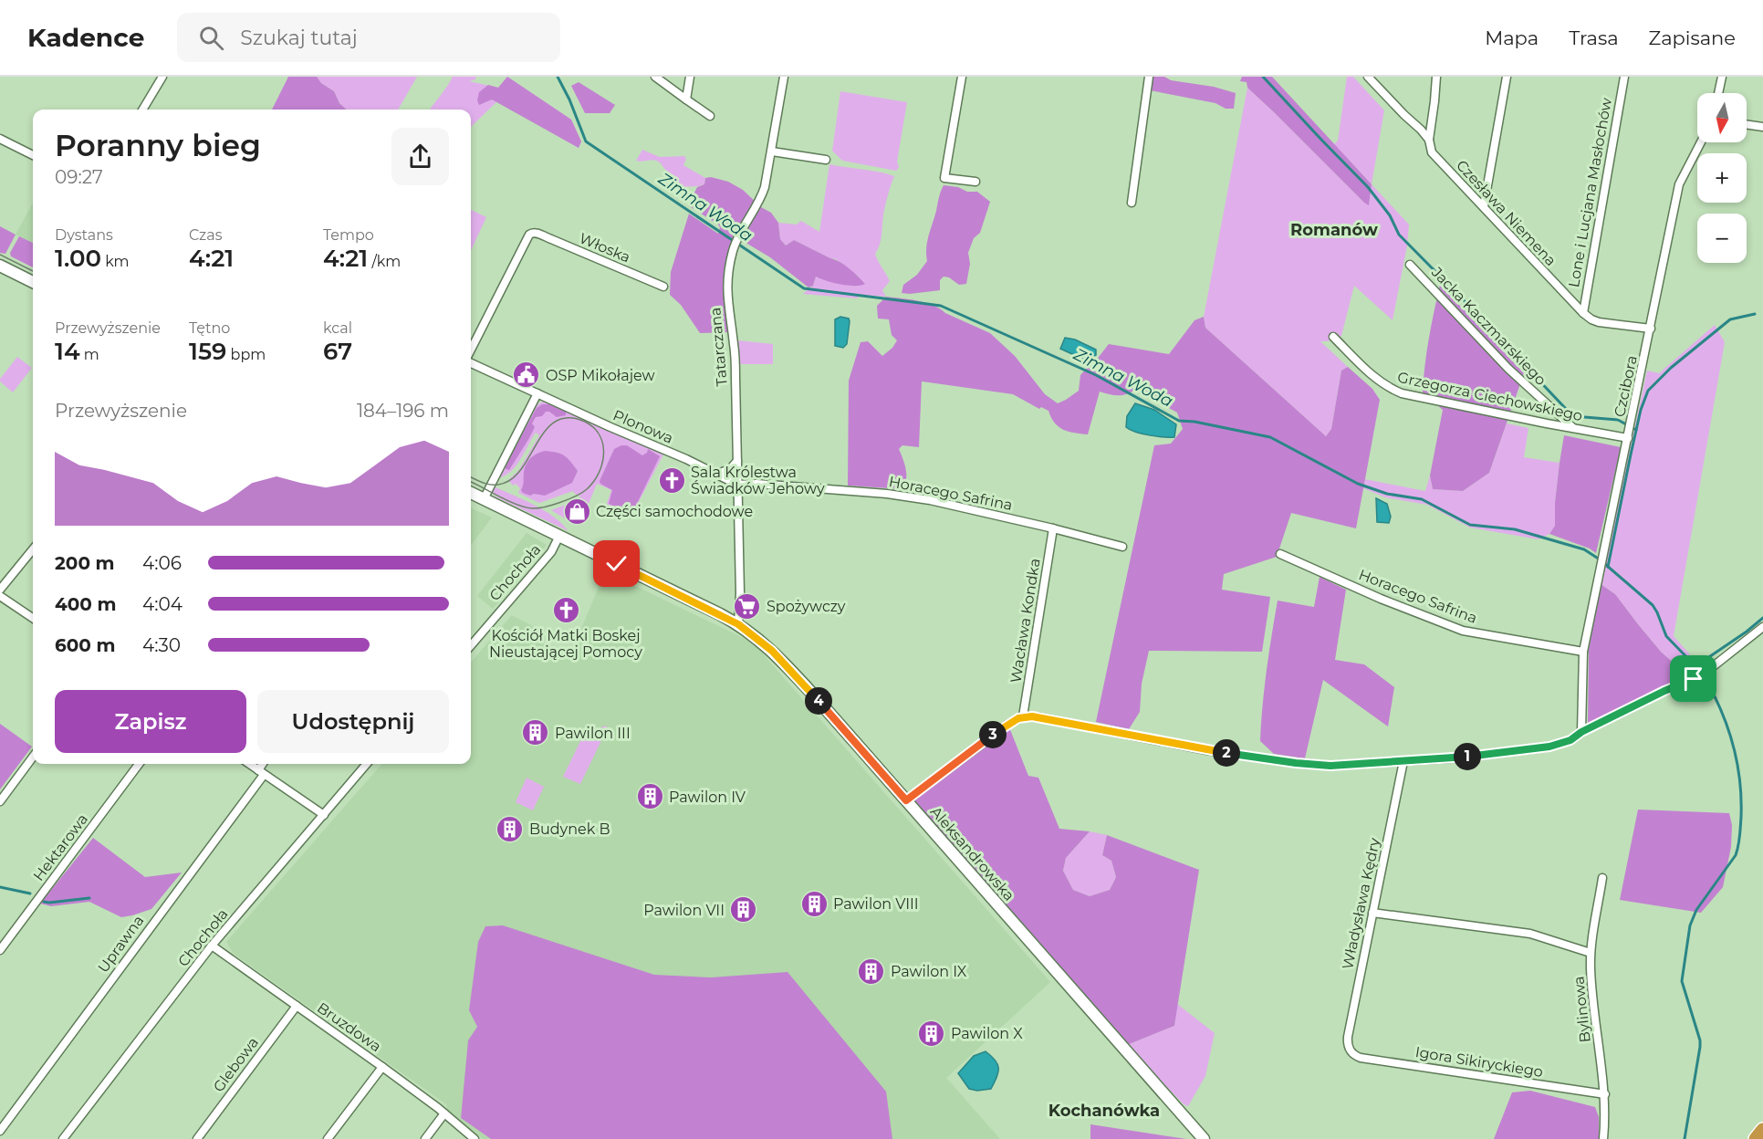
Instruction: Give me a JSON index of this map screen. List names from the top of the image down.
{
  "streets": {
    "main road": ["Aleksandrowska"],
    "street": [
      "Lone i Lucjana Masłochów",
      "Czesława Niemena",
      "Włoska",
      "Jacka Kaczmarskiego",
      "Tatarczana",
      "Czcibora",
      "Grzegorza Ciechowskiego",
      "Plonowa",
      "Horacego Safrina",
      "Chochoła",
      "Wacława Kondka",
      "Hektarowa",
      "Władysława Kędry",
      "Uprawna",
      "Bylinowa",
      "Bruzdowa",
      "Igora Sikiryckiego",
      "Glebowa"
    ]
  },
  "crossings": [
    ["Lone i Lucjana Masłochów", "Czesława Niemena"],
    ["Czesława Niemena", "Czcibora"],
    ["Jacka Kaczmarskiego", "Grzegorza Ciechowskiego"],
    ["Tatarczana", "Plonowa"],
    ["Tatarczana", "Horacego Safrina"],
    ["Tatarczana", "Aleksandrowska"],
    ["Czcibora", "Grzegorza Ciechowskiego"],
    ["Czcibora", "Horacego Safrina"],
    ["Plonowa", "Horacego Safrina"],
    ["Horacego Safrina", "Wacława Kondka"],
    ["Chochoła", "Aleksandrowska"],
    ["Chochoła", "Bruzdowa"],
    ["Władysława Kędry", "Igora Sikiryckiego"],
    ["Bylinowa", "Igora Sikiryckiego"],
    ["Bruzdowa", "Glebowa"]
  ],
  "districts": ["Romanów", "Kochanówka"],
  "water": ["Zimna Woda"],
  "places": {
    "public building": ["OSP Mikołajew"],
    "church": ["Sala Królestwa Świadków Jehowy", "Kościół Matki Boskej Nieustającej Pomocy"],
    "shop": ["Części samochodowe"],
    "supermarket": ["Spożywczy"],
    "building": [
      "Pawilon III",
      "Pawilon IV",
      "Budynek B",
      "Pawilon VIII",
      "Pawilon VII",
      "Pawilon IX",
      "Pawilon X"
    ]
  },
  "north": "bottom",
  "page": {
    "header": "Kadence",
    "search": "Szukaj tutaj",
    "nav": ["Mapa", "Trasa", "Zapisane"],
    "map_buttons": ["+", "−"],
    "heading": ["Poranny bieg", "09:27"],
    "stats": [
      ["Dystans", "1.00 km"],
      ["Czas", "4:21"],
      ["Tempo", "4:21 /km"],
      ["Przewyższenie", "14 m"],
      ["Tętno", "159 bpm"],
      ["kcal", "67"]
    ],
    "chart": ["Przewyższenie", "184–196 m"],
    "list": [
      {
        "name": "200 m",
        "note": "4:06"
      },
      {
        "name": "400 m",
        "note": "4:04"
      },
      {
        "name": "600 m",
        "note": "4:30"
      }
    ],
    "buttons": ["Zapisz", "Udostępnij"],
    "pins": [
      "4",
      "3",
      "2",
      "1"
    ]
  }
}
